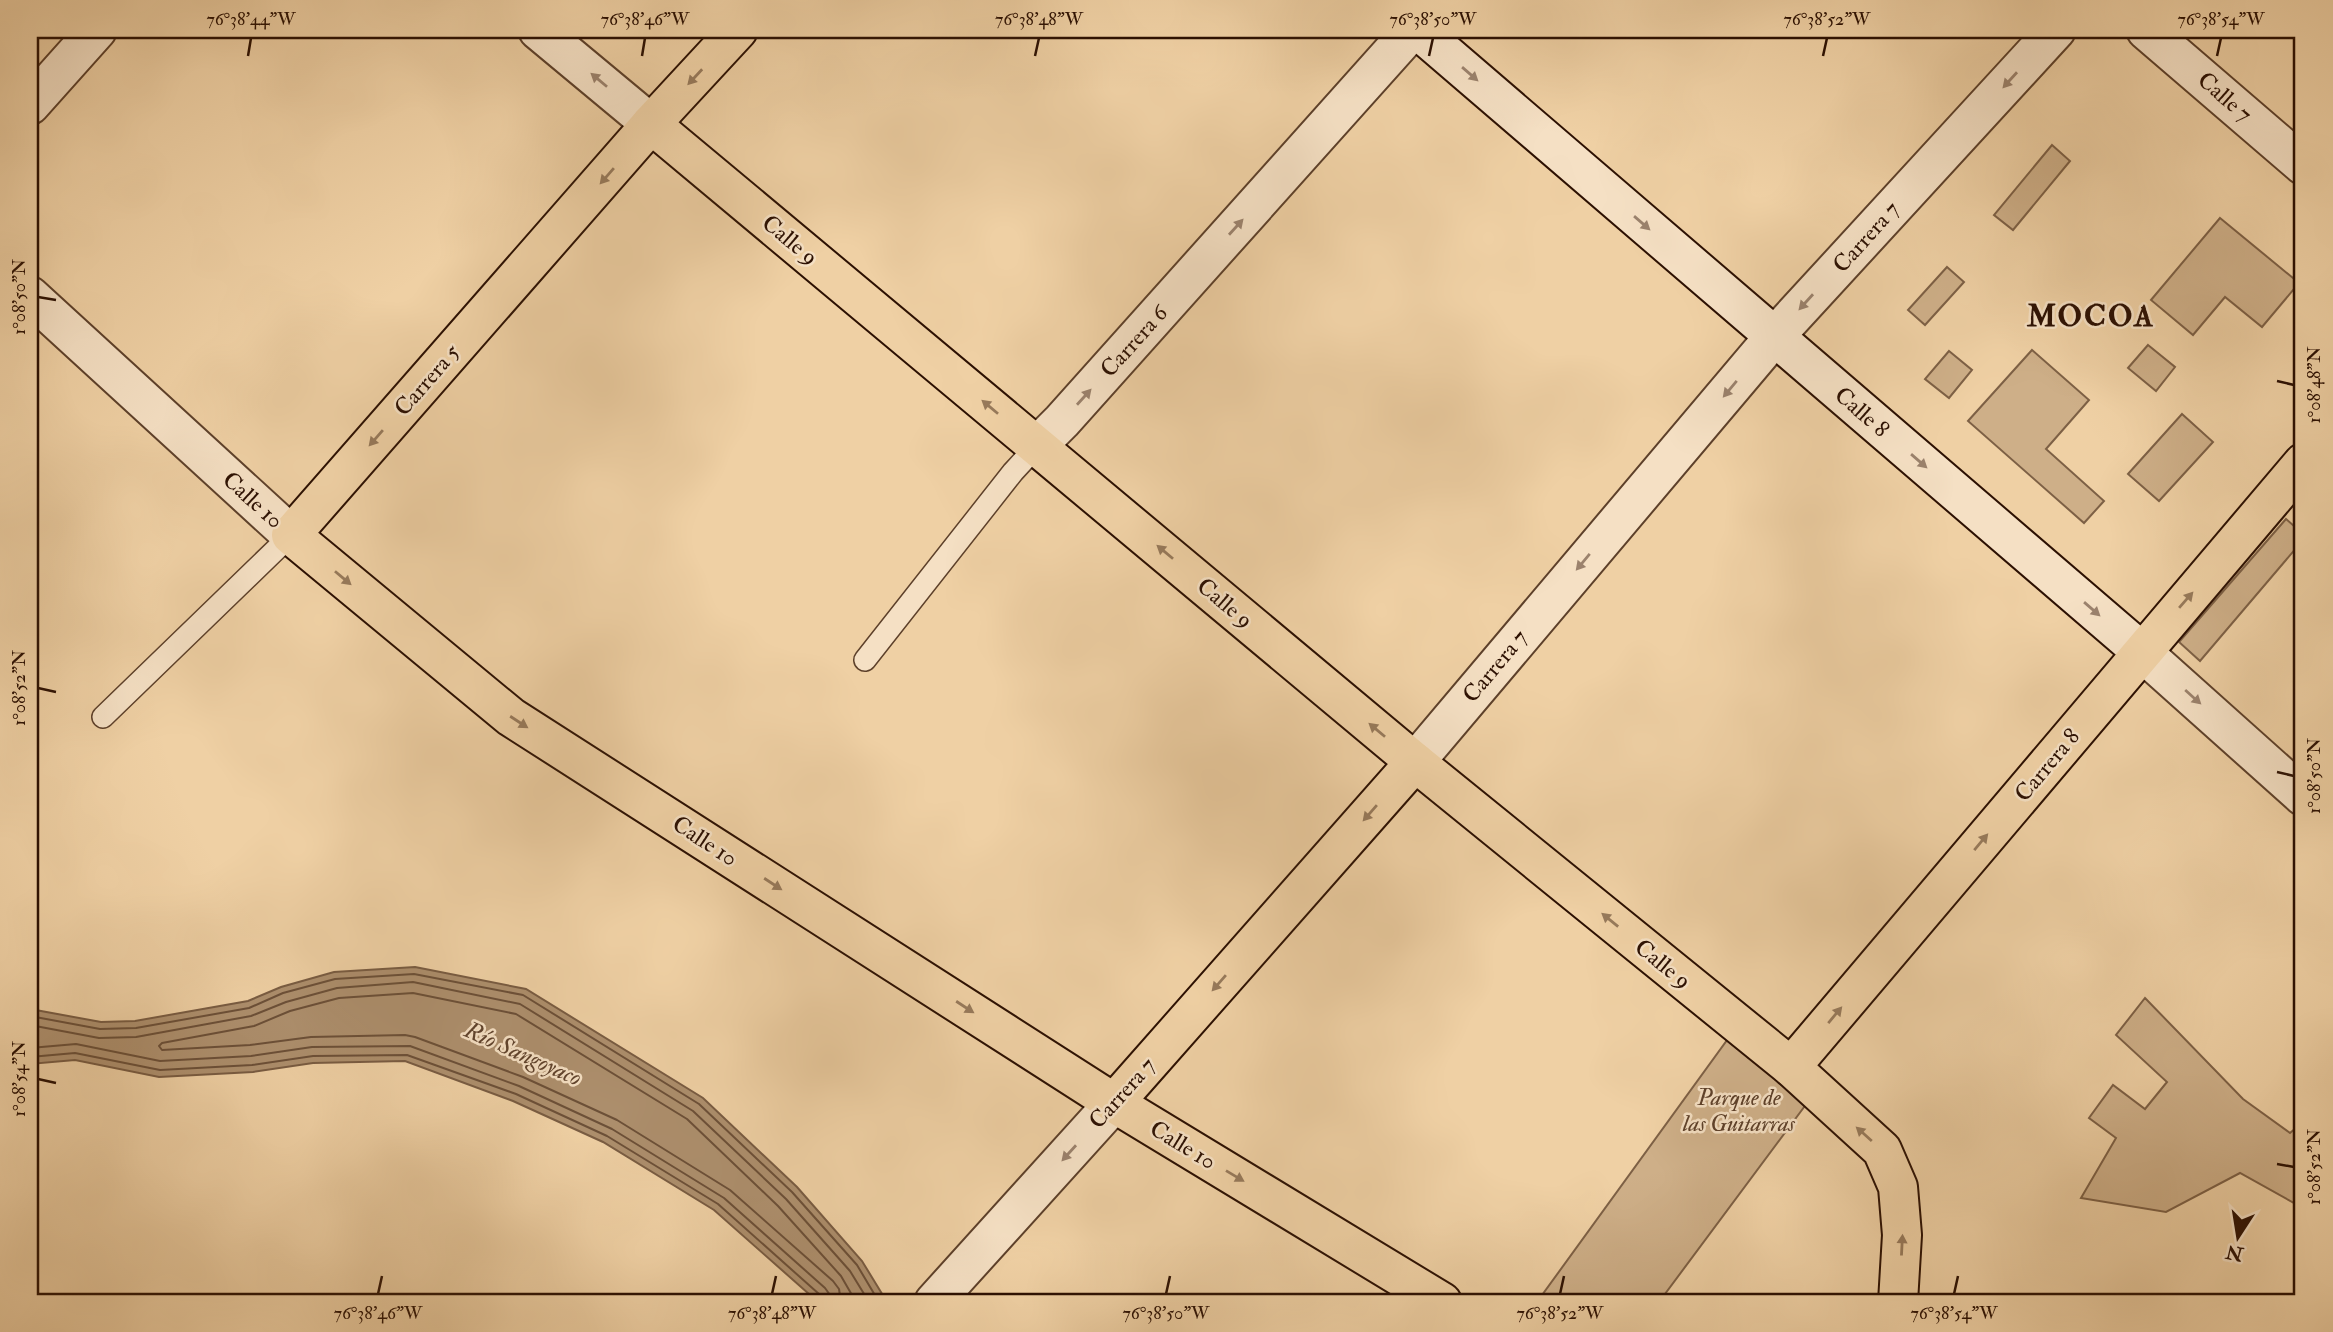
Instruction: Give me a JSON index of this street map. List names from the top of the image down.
{
  "streets": {
    "main road": [
      "Carrera 7",
      "Calle 9",
      "Carrera 5",
      "Calle 10",
      "Carrera 8"
    ],
    "street": ["Calle 7", "Carrera 6", "Calle 8"]
  },
  "crossings": [
    ["Carrera 7", "Calle 9"],
    ["Carrera 7", "Calle 8"],
    ["Carrera 7", "Calle 10"],
    ["Calle 9", "Carrera 6"],
    ["Calle 9", "Carrera 5"],
    ["Calle 9", "Carrera 8"],
    ["Carrera 5", "Calle 10"],
    ["Calle 8", "Carrera 8"]
  ],
  "one_way": [
    "Carrera 7",
    "Calle 9",
    "Carrera 6",
    "Carrera 5",
    "Calle 8",
    "Calle 10",
    "Carrera 8"
  ],
  "districts": ["MOCOA"],
  "water": ["Río Sangoyaco"],
  "parks": ["Parque de las Guitarras"],
  "north": "bottom",
  "coordinates": [
    "76°38'44\"W",
    "76°38'46\"W",
    "76°38'48\"W",
    "76°38'50\"W",
    "76°38'52\"W",
    "76°38'54\"W",
    "1°08'50\"N",
    "1°08'48\"N",
    "1°08'52\"N",
    "1°08'54\"N"
  ]
}
